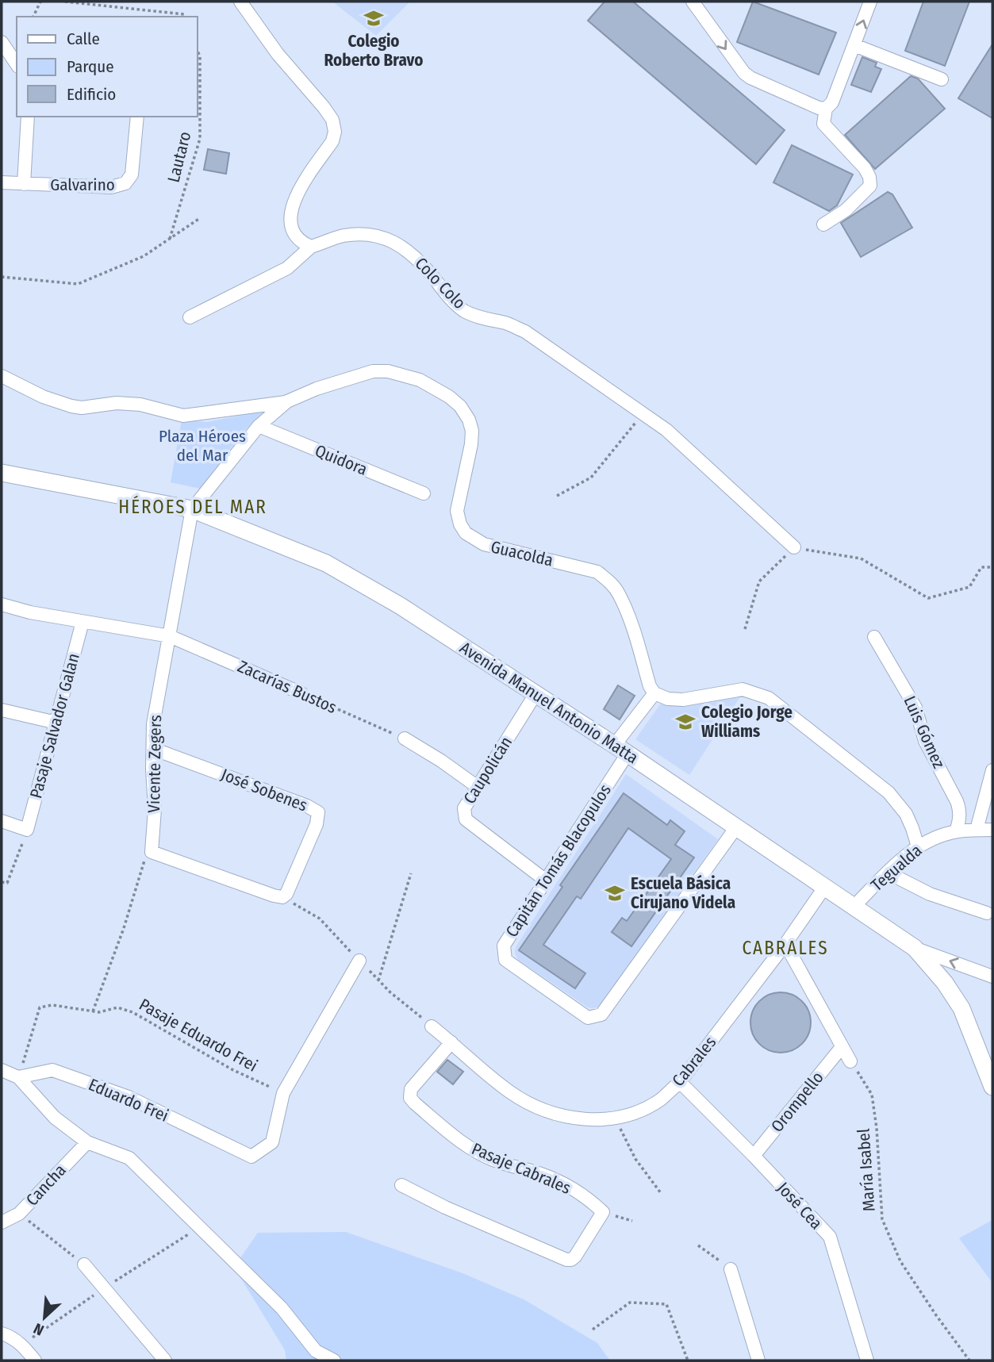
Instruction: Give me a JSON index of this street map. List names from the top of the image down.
{
  "streets": {
    "main road": ["Avenida Manuel Antonio Matta"],
    "street": [
      "Galvarino",
      "Colo Colo",
      "Quidora",
      "Guacolda",
      "Zacarías Bustos",
      "Pasaje Salvador Galan",
      "Luis Gómez",
      "Vicente Zegers",
      "Caupolicán",
      "José Sobenes",
      "Capitán Tomás Blacopulos",
      "Tegualda",
      "Cabrales",
      "Eduardo Frei",
      "Orompello",
      "Pasaje Cabrales",
      "Cancha",
      "José Cea"
    ],
    "path": ["Lautaro", "Pasaje Eduardo Frei", "María Isabel"]
  },
  "crossings": [
    ["Quidora", "Guacolda"],
    ["Guacolda", "Avenida Manuel Antonio Matta"],
    ["Guacolda", "Vicente Zegers"],
    ["Zacarías Bustos", "Pasaje Salvador Galan"],
    ["Zacarías Bustos", "Vicente Zegers"],
    ["Avenida Manuel Antonio Matta", "Vicente Zegers"],
    ["Avenida Manuel Antonio Matta", "Caupolicán"],
    ["Avenida Manuel Antonio Matta", "Capitán Tomás Blacopulos"],
    ["Avenida Manuel Antonio Matta", "Tegualda"],
    ["Avenida Manuel Antonio Matta", "Cabrales"],
    ["Luis Gómez", "Tegualda"],
    ["Vicente Zegers", "José Sobenes"],
    ["Caupolicán", "Capitán Tomás Blacopulos"],
    ["Pasaje Eduardo Frei", "Eduardo Frei"],
    ["Cabrales", "Pasaje Cabrales"],
    ["Cabrales", "José Cea"],
    ["Orompello", "José Cea"]
  ],
  "districts": ["HÉROES DEL MAR", "CABRALES"],
  "parks": ["Plaza Héroes del Mar"],
  "places": {
    "school or university": ["Colegio Roberto Bravo", "Colegio Jorge Williams", "Escuela Básica Cirujano Videla"]
  },
  "legend": ["Calle", "Parque", "Edificio"],
  "north": "bottom left"
}
